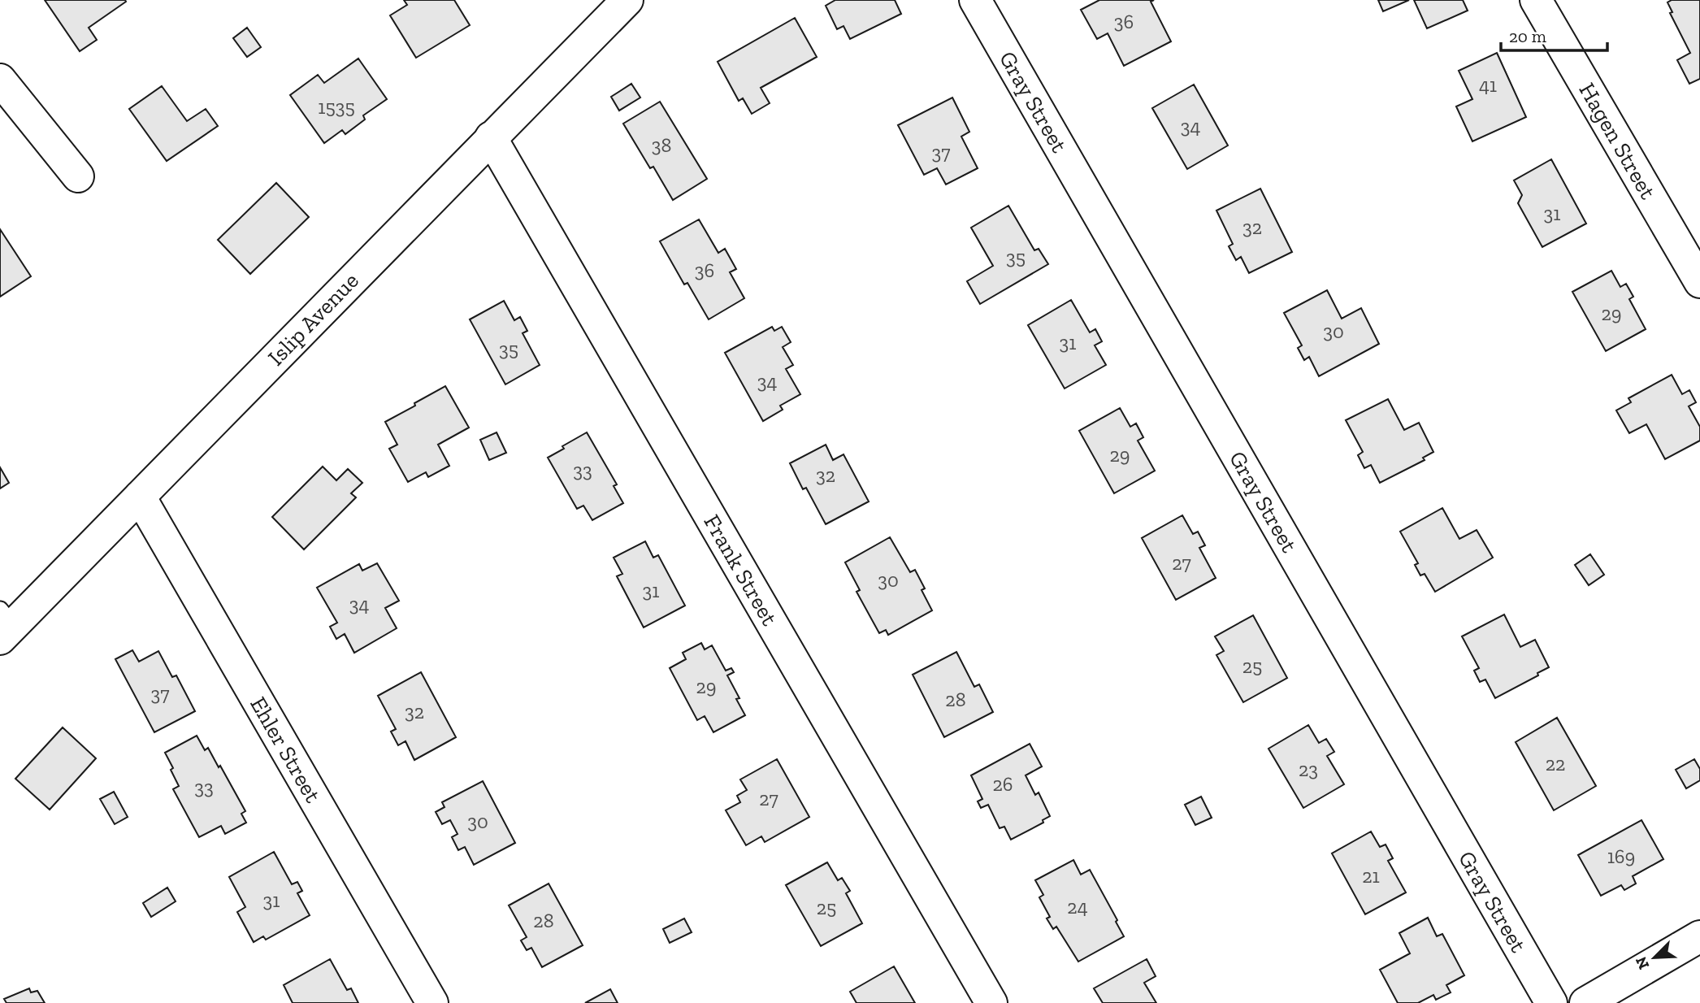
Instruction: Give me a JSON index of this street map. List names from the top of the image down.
{
  "streets": {
    "street": [
      "Gray Street",
      "Hagen Street",
      "Islip Avenue",
      "Frank Street",
      "Ehler Street"
    ]
  },
  "crossings": [
    ["Islip Avenue", "Frank Street"],
    ["Islip Avenue", "Ehler Street"]
  ],
  "house_numbers": [
    "36",
    "41",
    "1535",
    "34",
    "38",
    "37",
    "31",
    "32",
    "35",
    "36",
    "29",
    "30",
    "31",
    "35",
    "34",
    "29",
    "33",
    "32",
    "27",
    "30",
    "31",
    "34",
    "25",
    "29",
    "37",
    "28",
    "32",
    "22",
    "23",
    "26",
    "33",
    "27",
    "30",
    "169",
    "21",
    "31",
    "24",
    "25",
    "28"
  ],
  "scale_bar": "20 m",
  "north": "bottom left"
}
